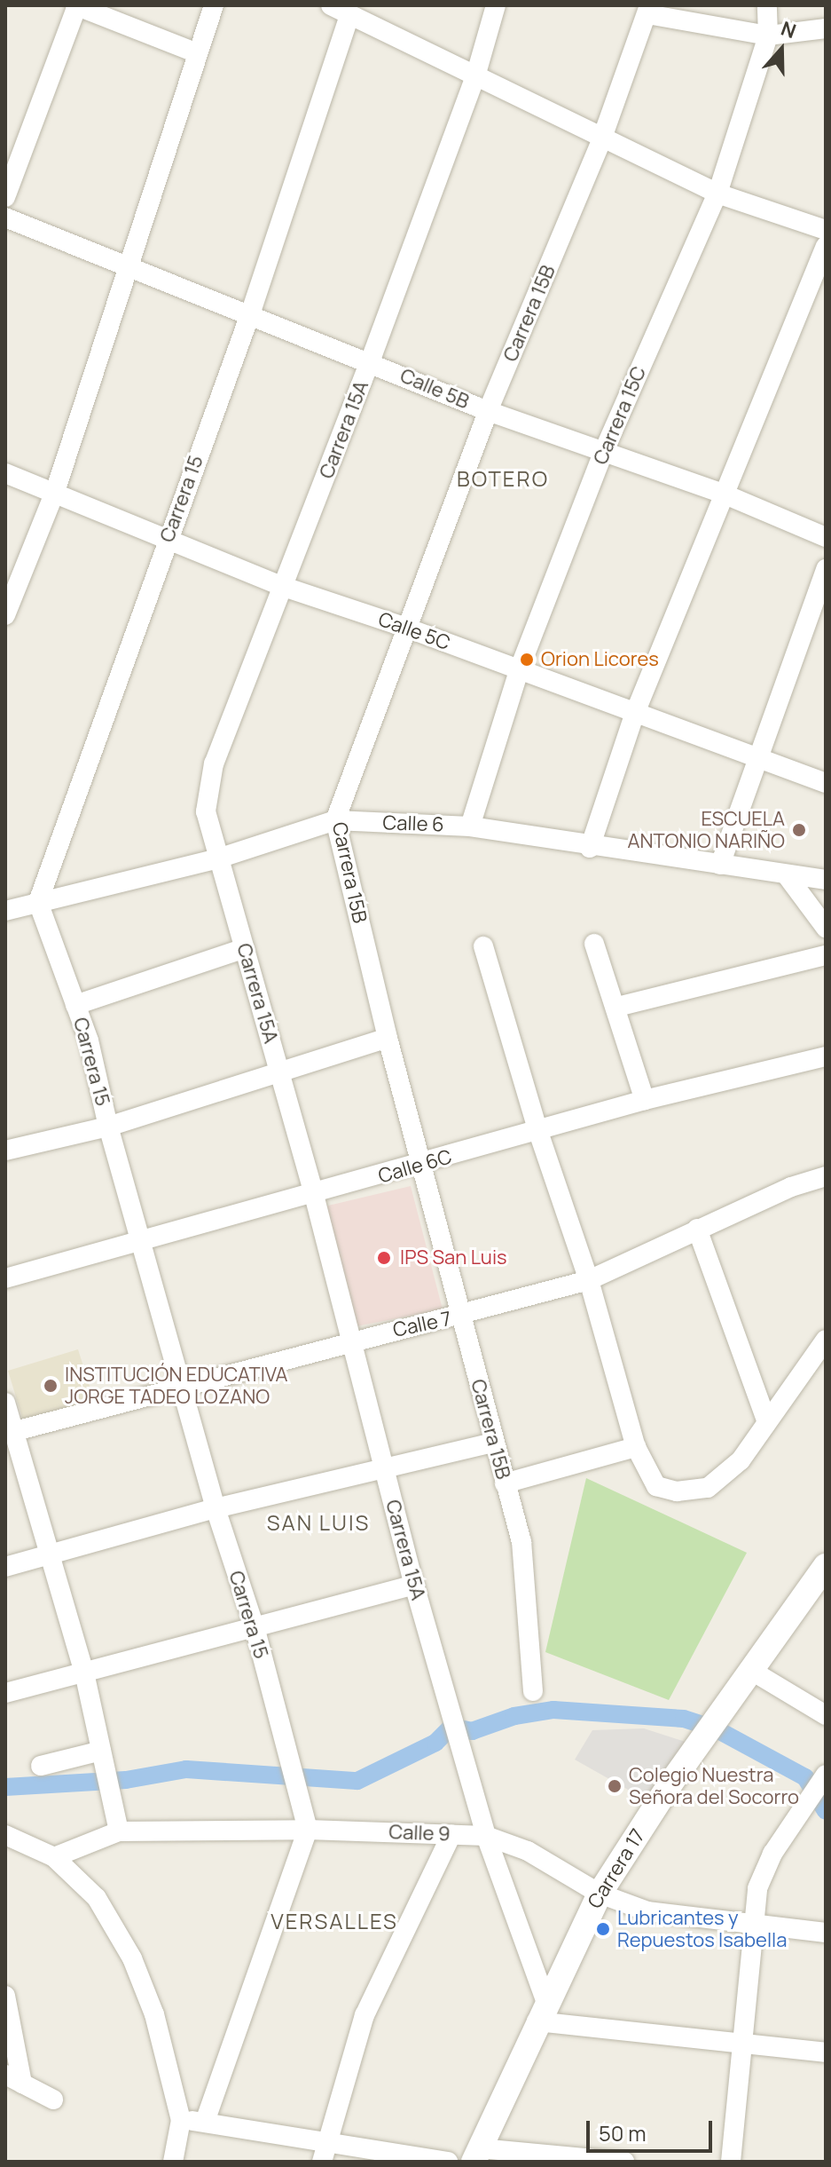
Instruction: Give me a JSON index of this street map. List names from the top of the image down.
{
  "streets": {
    "street": [
      "Carrera 15B",
      "Calle 5B",
      "Carrera 15C",
      "Carrera 15A",
      "Carrera 15",
      "Calle 5C",
      "Calle 6",
      "Calle 6C",
      "Calle 7",
      "Calle 9",
      "Carrera 17"
    ]
  },
  "crossings": [
    ["Carrera 15B", "Calle 5B"],
    ["Carrera 15B", "Calle 5C"],
    ["Carrera 15B", "Calle 6"],
    ["Carrera 15B", "Calle 6C"],
    ["Carrera 15B", "Calle 7"],
    ["Calle 5B", "Carrera 15C"],
    ["Calle 5B", "Carrera 15A"],
    ["Calle 5B", "Carrera 15"],
    ["Carrera 15C", "Calle 5C"],
    ["Carrera 15C", "Calle 6"],
    ["Carrera 15A", "Calle 5C"],
    ["Carrera 15A", "Calle 6"],
    ["Carrera 15A", "Calle 6C"],
    ["Carrera 15A", "Calle 7"],
    ["Carrera 15A", "Calle 9"],
    ["Carrera 15A", "Carrera 17"],
    ["Carrera 15", "Calle 5C"],
    ["Carrera 15", "Calle 6"],
    ["Carrera 15", "Calle 6C"],
    ["Carrera 15", "Calle 7"],
    ["Carrera 15", "Calle 9"],
    ["Calle 9", "Carrera 17"]
  ],
  "districts": ["BOTERO", "SAN LUIS", "VERSALLES"],
  "places": [
    "Orion Licores",
    "ESCUELA ANTONIO NARIÑO",
    "IPS San Luis",
    "INSTITUCIÓN EDUCATIVA JORGE TADEO LOZANO",
    "Colegio Nuestra Señora del Socorro",
    "Lubricantes y Repuestos Isabella"
  ],
  "scale_bar": "50 m",
  "north": "top"
}
